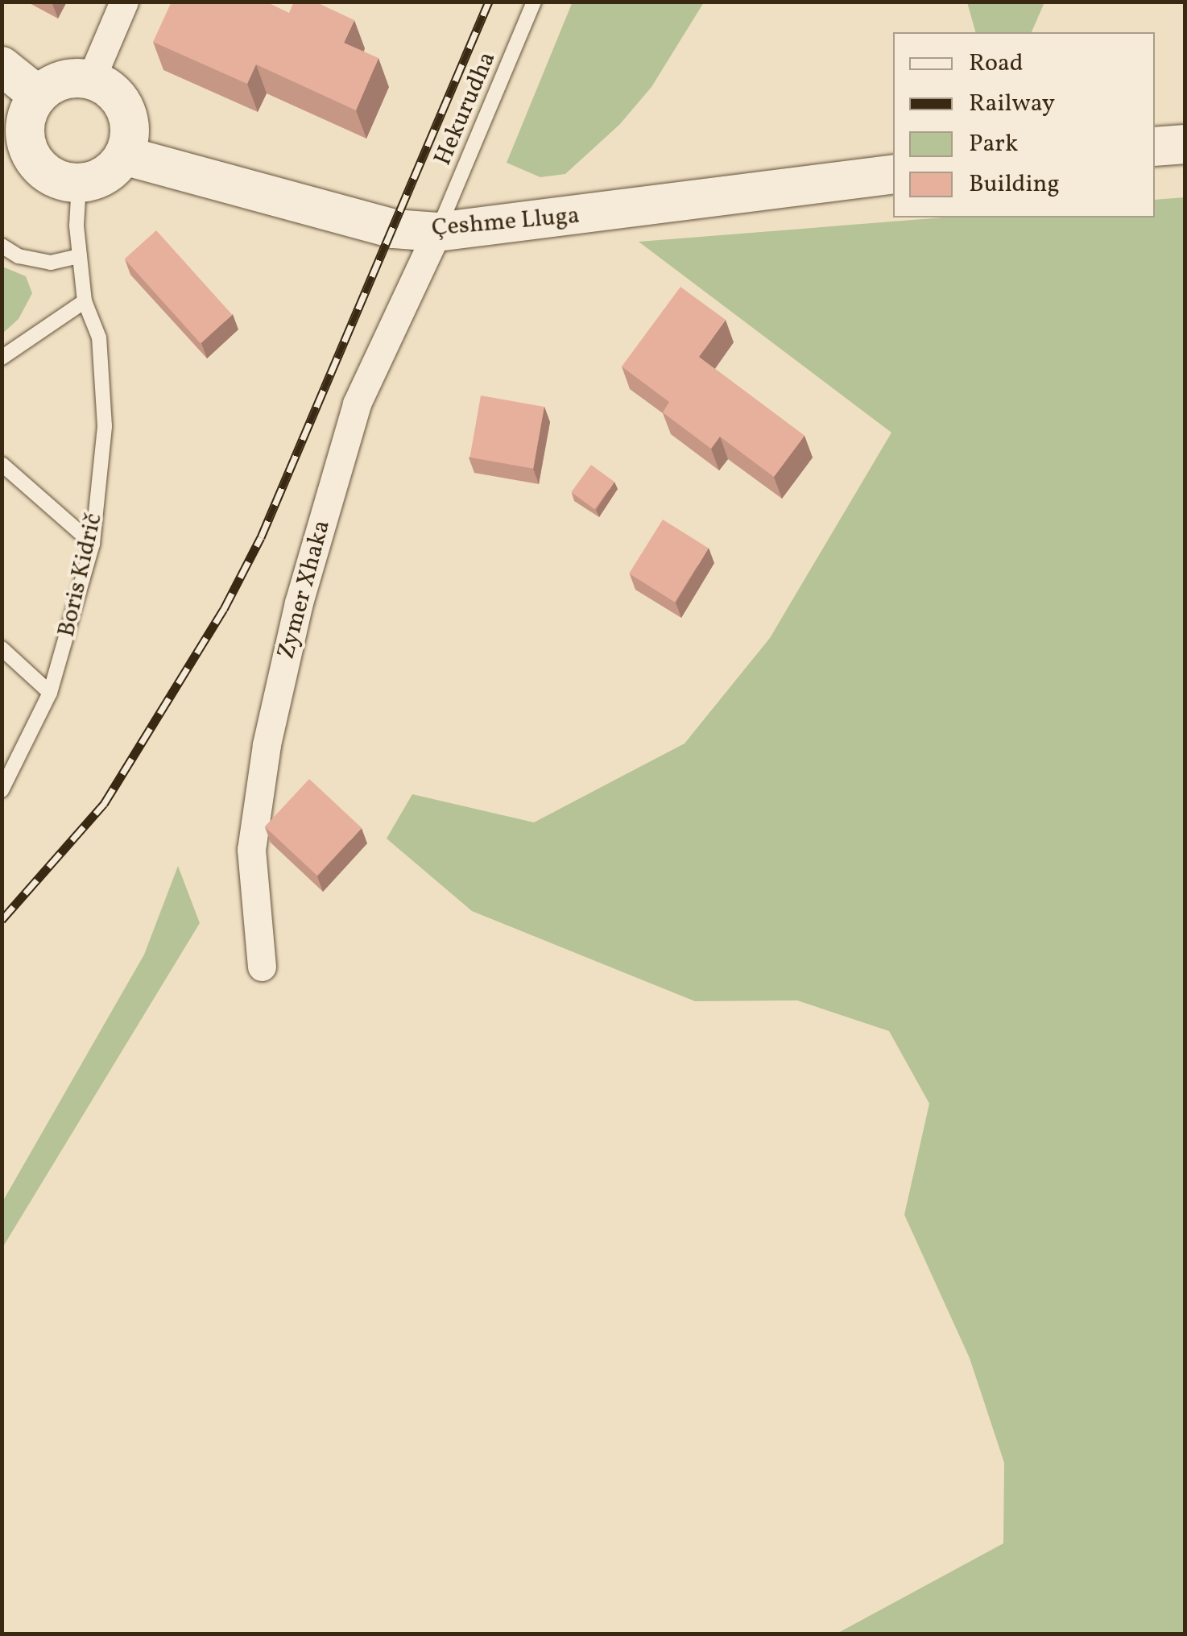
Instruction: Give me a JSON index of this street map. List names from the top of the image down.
{
  "streets": {
    "main road": ["Çeshme Lluga"],
    "street": ["Zymer Xhaka"],
    "lane": ["Hekurudha", "Boris Kidrič"]
  },
  "crossings": [
    ["Hekurudha", "Çeshme Lluga"],
    ["Hekurudha", "Zymer Xhaka"],
    ["Çeshme Lluga", "Boris Kidrič"],
    ["Çeshme Lluga", "Zymer Xhaka"]
  ],
  "legend": [
    "Road",
    "Railway",
    "Park",
    "Building"
  ]
}
